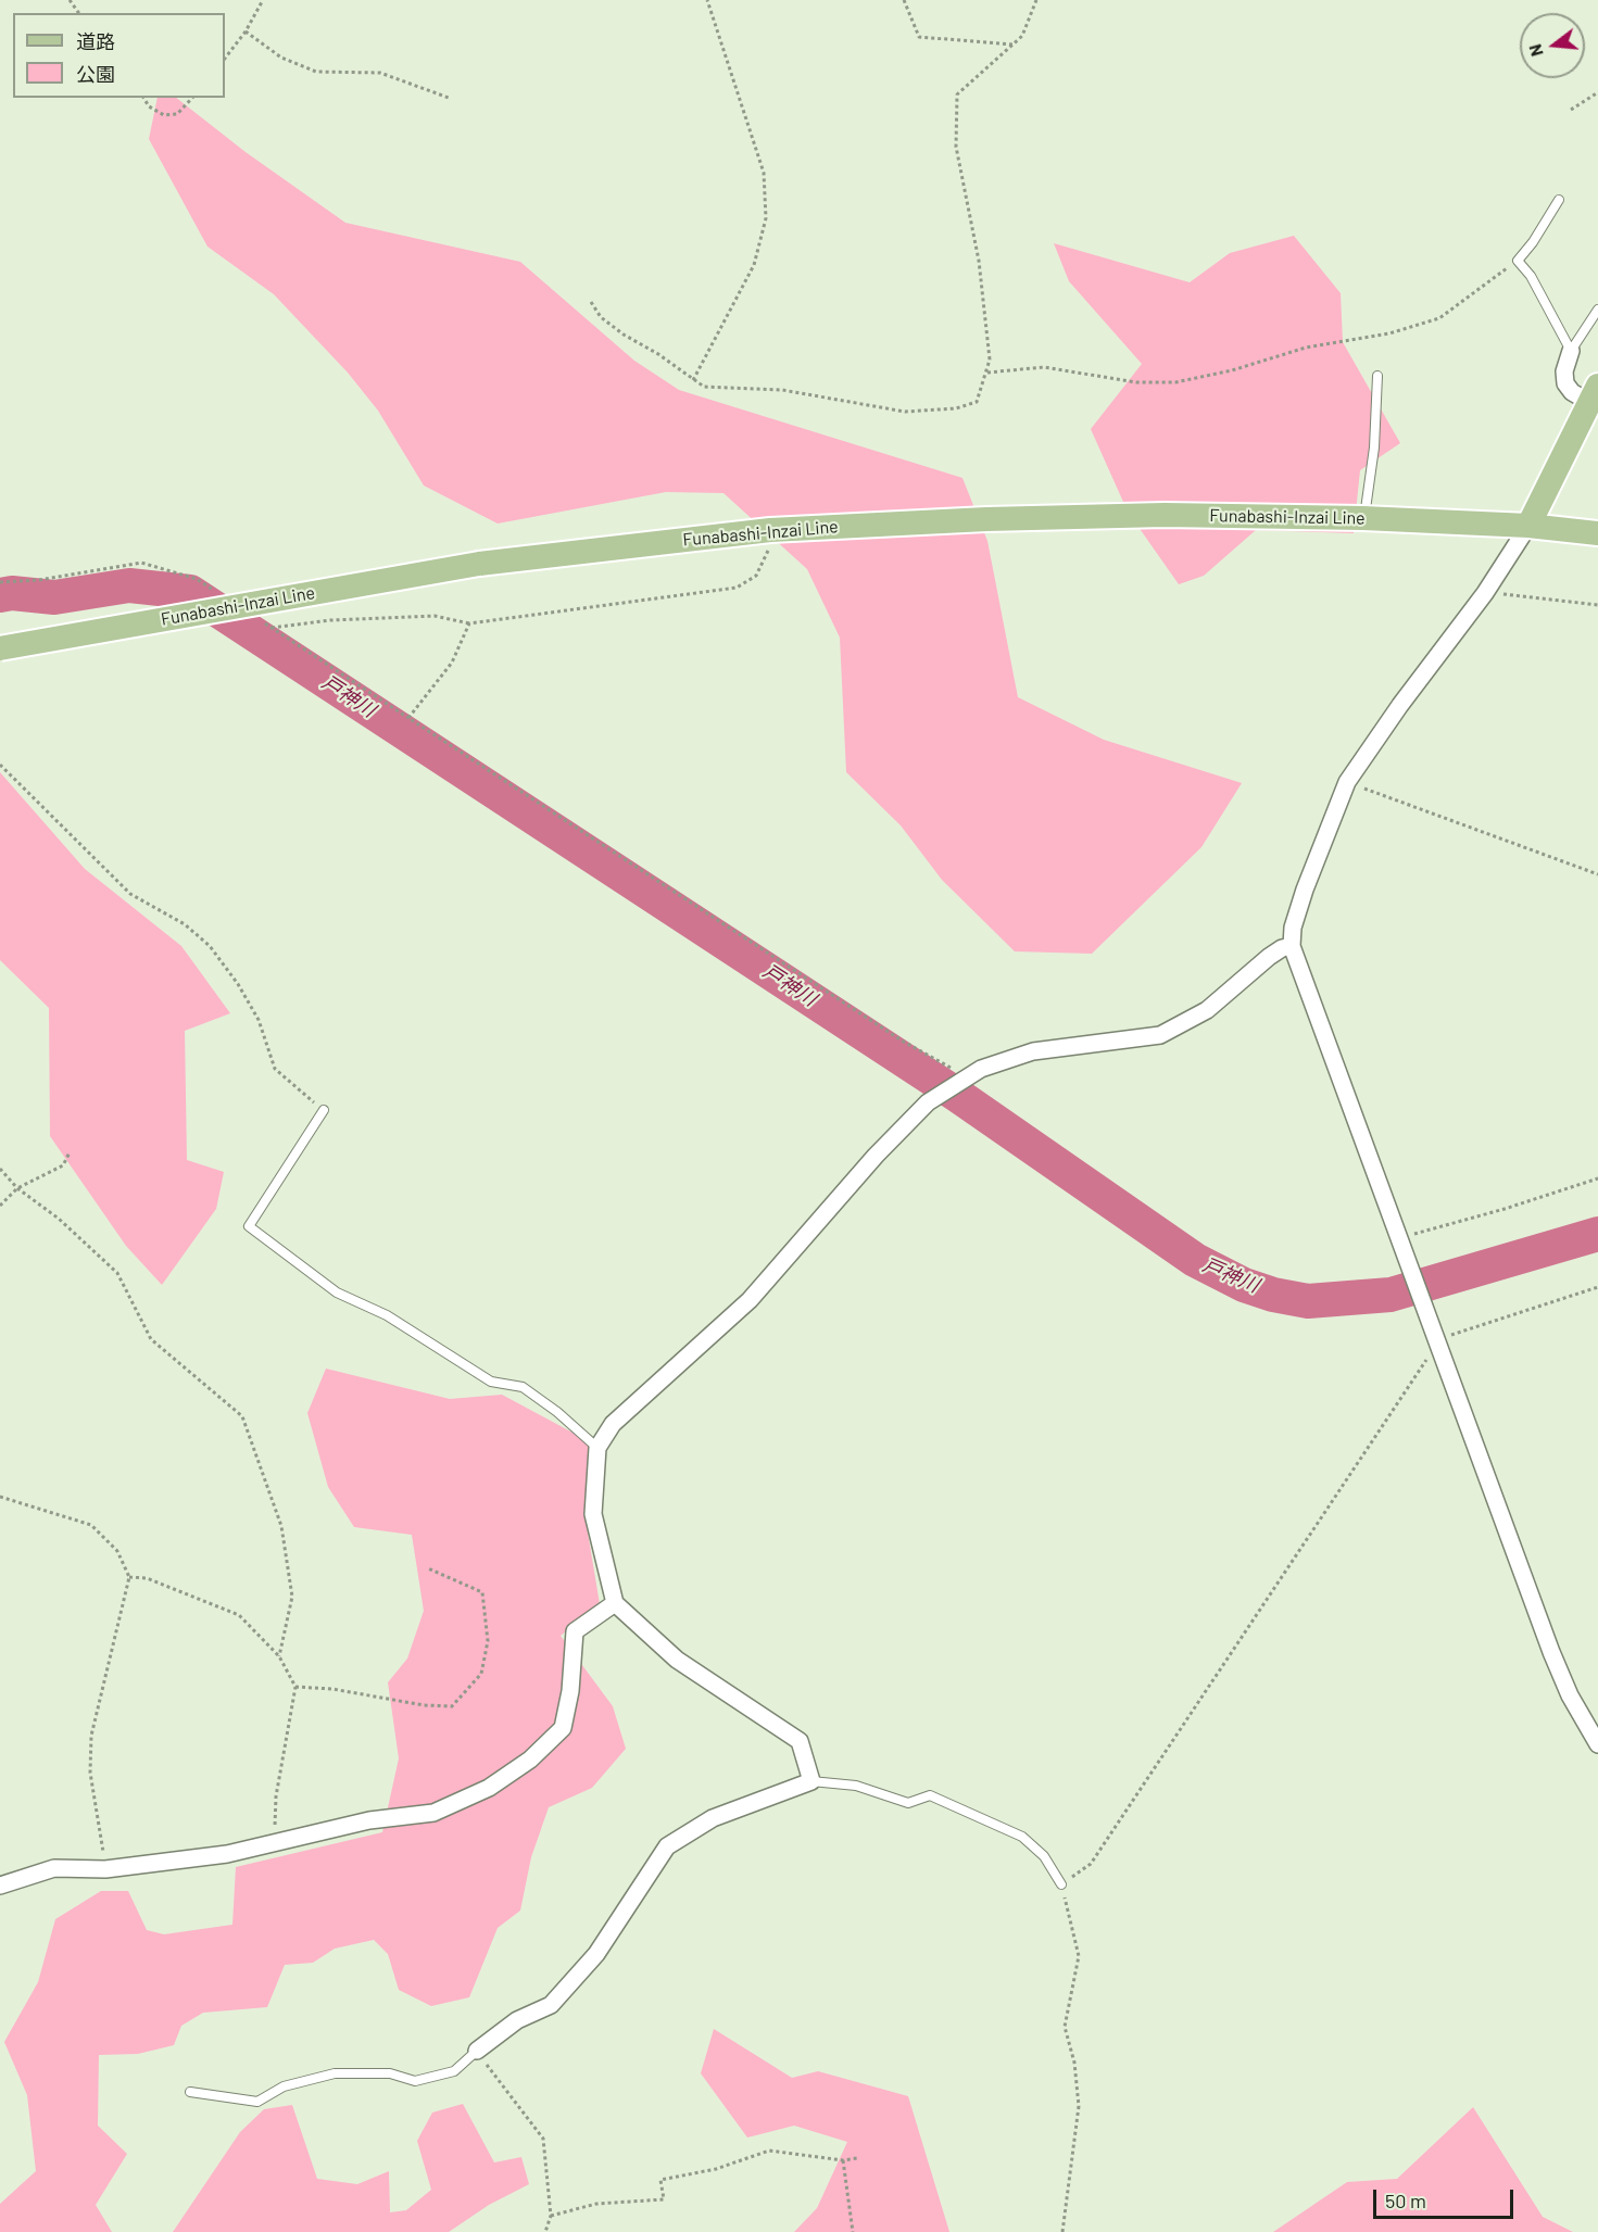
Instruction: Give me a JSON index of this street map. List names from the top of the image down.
{
  "streets": {
    "main road": ["Funabashi-Inzai Line"]
  },
  "water": ["戸神川"],
  "legend": ["道路", "公園"],
  "scale_bar": "50 m",
  "north": "left"
}
